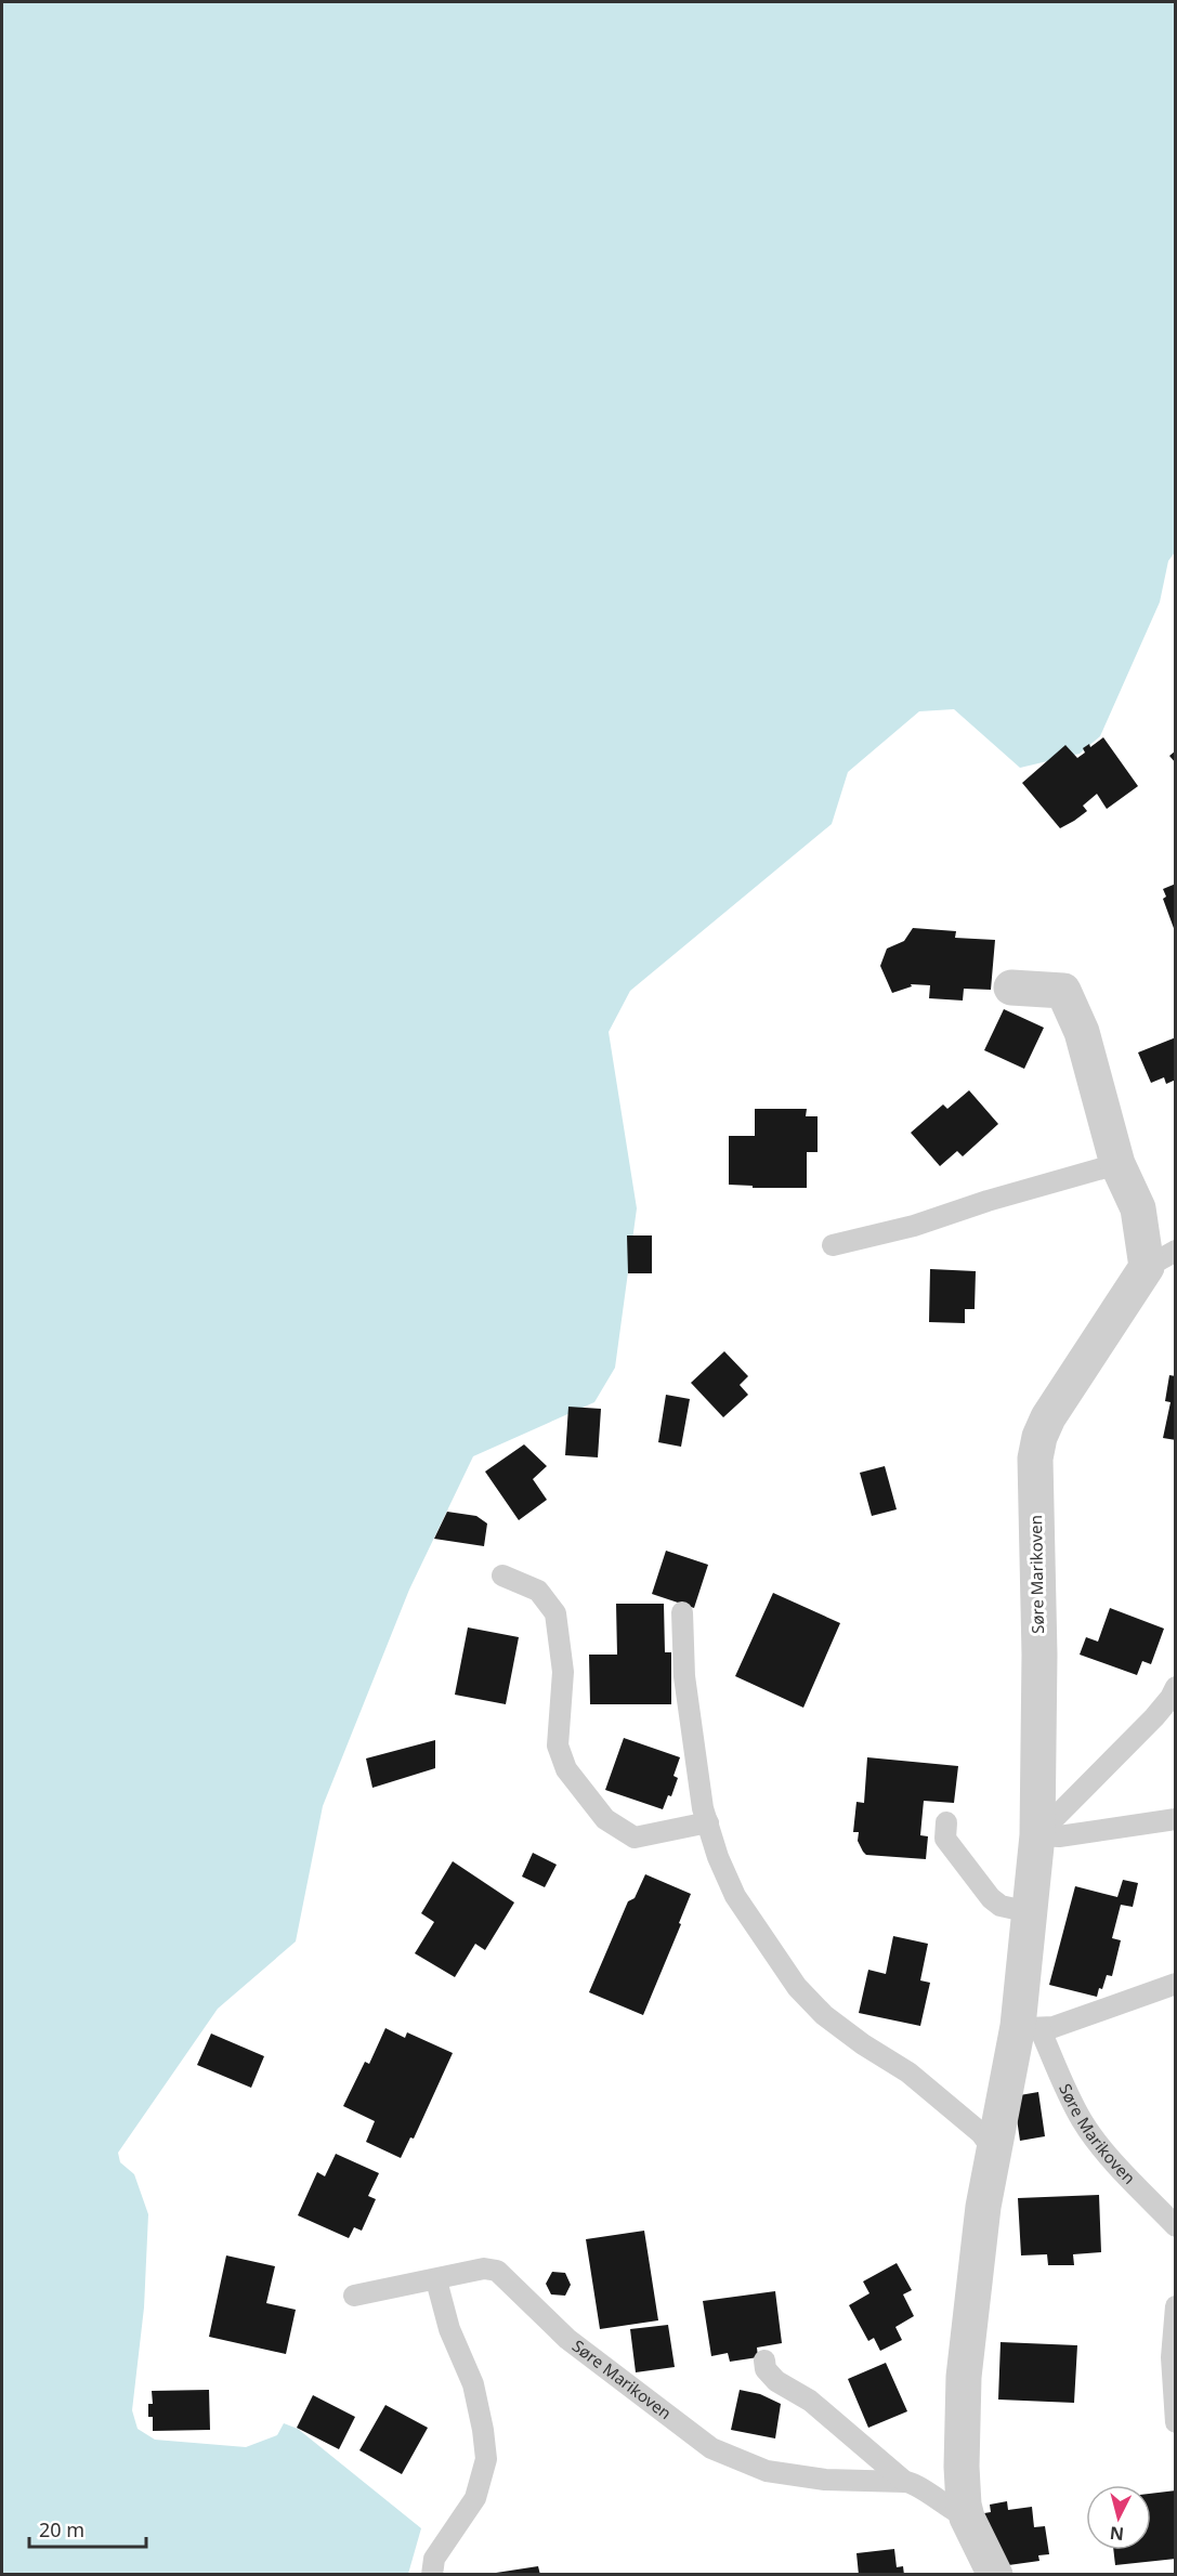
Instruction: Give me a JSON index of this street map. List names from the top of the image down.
{
  "streets": {
    "street": ["Søre Marikoven"]
  },
  "scale_bar": "20 m",
  "north": "bottom"
}
